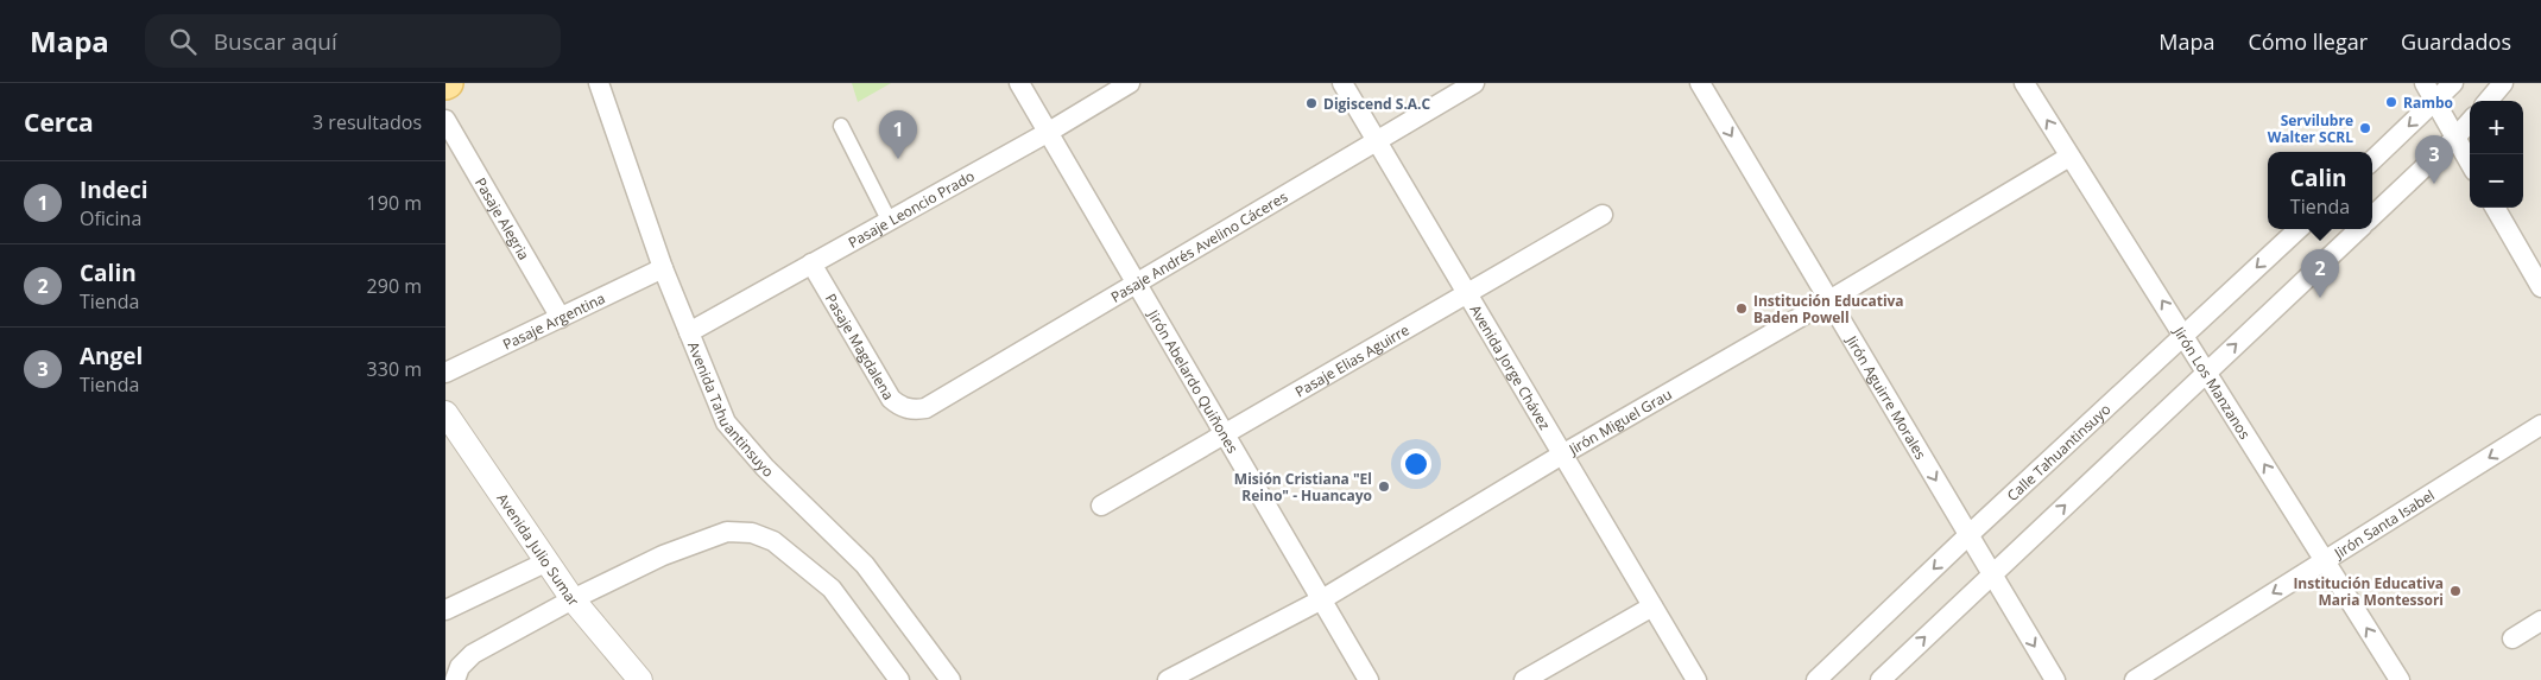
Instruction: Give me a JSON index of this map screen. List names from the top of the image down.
{
  "streets": {
    "street": [
      "Pasaje Leoncio Prado",
      "Pasaje Alegria",
      "Pasaje Andrés Avelino Cáceres",
      "Pasaje Argentina",
      "Pasaje Magdalena",
      "Pasaje Elias Aguirre",
      "Avenida Jorge Chávez",
      "Jirón Los Manzanos",
      "Jirón Abelardo Quiñones",
      "Jirón Aguirre Morales",
      "Avenida Tahuantinsuyo",
      "Jirón Miguel Grau",
      "Calle Tahuantinsuyo",
      "Jirón Santa Isabel",
      "Avenida Julio Sumar"
    ]
  },
  "crossings": [
    ["Pasaje Leoncio Prado", "Pasaje Magdalena"],
    ["Pasaje Leoncio Prado", "Jirón Abelardo Quiñones"],
    ["Pasaje Leoncio Prado", "Avenida Tahuantinsuyo"],
    ["Pasaje Alegria", "Pasaje Argentina"],
    ["Pasaje Andrés Avelino Cáceres", "Pasaje Magdalena"],
    ["Pasaje Andrés Avelino Cáceres", "Avenida Jorge Chávez"],
    ["Pasaje Andrés Avelino Cáceres", "Jirón Abelardo Quiñones"],
    ["Pasaje Argentina", "Avenida Tahuantinsuyo"],
    ["Pasaje Elias Aguirre", "Avenida Jorge Chávez"],
    ["Pasaje Elias Aguirre", "Jirón Abelardo Quiñones"],
    ["Avenida Jorge Chávez", "Jirón Miguel Grau"],
    ["Jirón Los Manzanos", "Jirón Miguel Grau"],
    ["Jirón Los Manzanos", "Calle Tahuantinsuyo"],
    ["Jirón Los Manzanos", "Jirón Santa Isabel"],
    ["Jirón Abelardo Quiñones", "Jirón Miguel Grau"],
    ["Jirón Aguirre Morales", "Jirón Miguel Grau"],
    ["Jirón Aguirre Morales", "Calle Tahuantinsuyo"]
  ],
  "one_way": ["Jirón Los Manzanos", "Jirón Aguirre Morales", "Jirón Santa Isabel"],
  "places": [
    "Rambo",
    "Digiscend S.A.C",
    "Servilubre Walter SCRL",
    "Institución Educativa Baden Powell",
    "Misión Cristiana \"El Reino\" - Huancayo",
    "Institución Educativa Maria Montessori"
  ],
  "page": {
    "header": "Mapa",
    "search": "Buscar aquí",
    "nav": ["Mapa", "Cómo llegar", "Guardados"],
    "heading": ["Cerca", "3 resultados"],
    "map_buttons": ["+", "−"],
    "pins": ["1", "3", "2"],
    "popup": ["Calin", "Tienda"],
    "list": [
      {
        "mark": "1",
        "name": "Indeci",
        "note": "Oficina",
        "value": "190 m"
      },
      {
        "mark": "2",
        "name": "Calin",
        "note": "Tienda",
        "value": "290 m"
      },
      {
        "mark": "3",
        "name": "Angel",
        "note": "Tienda",
        "value": "330 m"
      }
    ]
  }
}
